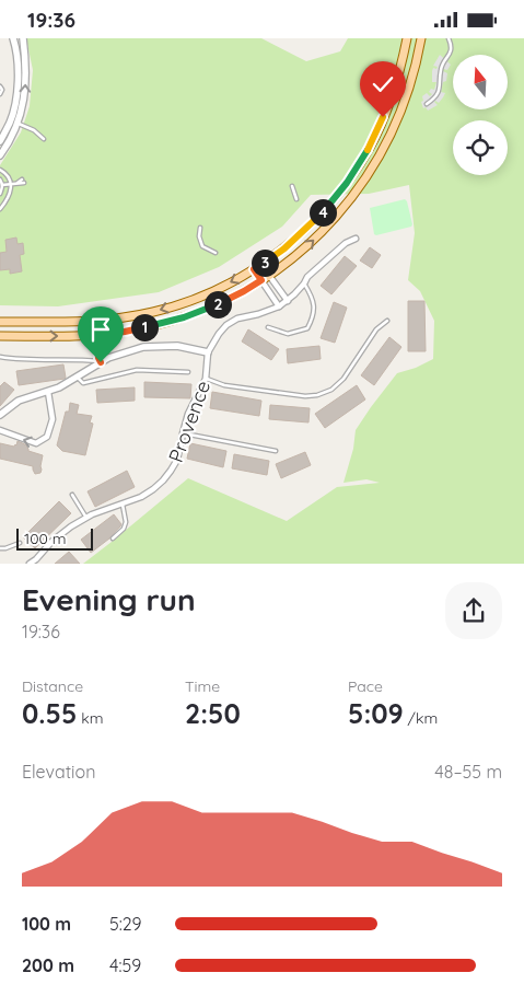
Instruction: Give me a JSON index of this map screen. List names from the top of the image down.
{
  "streets": {
    "street": ["Provence"]
  },
  "scale_bar": "100 m",
  "north": "top",
  "page": {
    "status": "19:36",
    "pins": [
      "4",
      "3",
      "2",
      "1"
    ],
    "scale": "100 m",
    "heading": ["Evening run", "19:36"],
    "stats": [
      ["Distance", "0.55 km"],
      ["Time", "2:50"],
      ["Pace", "5:09 /km"]
    ],
    "chart": ["Elevation", "48–55 m"],
    "list": [
      {
        "name": "100 m",
        "note": "5:29"
      },
      {
        "name": "200 m",
        "note": "4:59"
      }
    ]
  }
}
